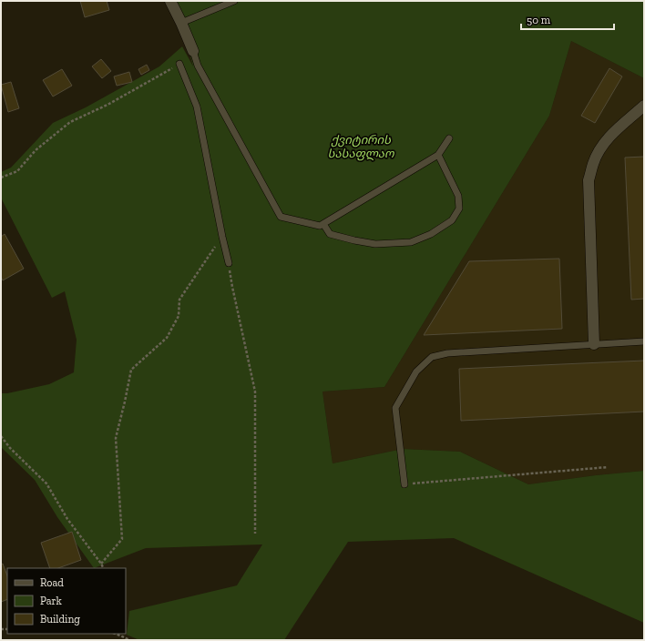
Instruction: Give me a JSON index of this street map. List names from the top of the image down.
{
  "parks": ["ქვიტირის სასაფლაო"],
  "legend": ["Road", "Park", "Building"],
  "scale_bar": "50 m"
}
